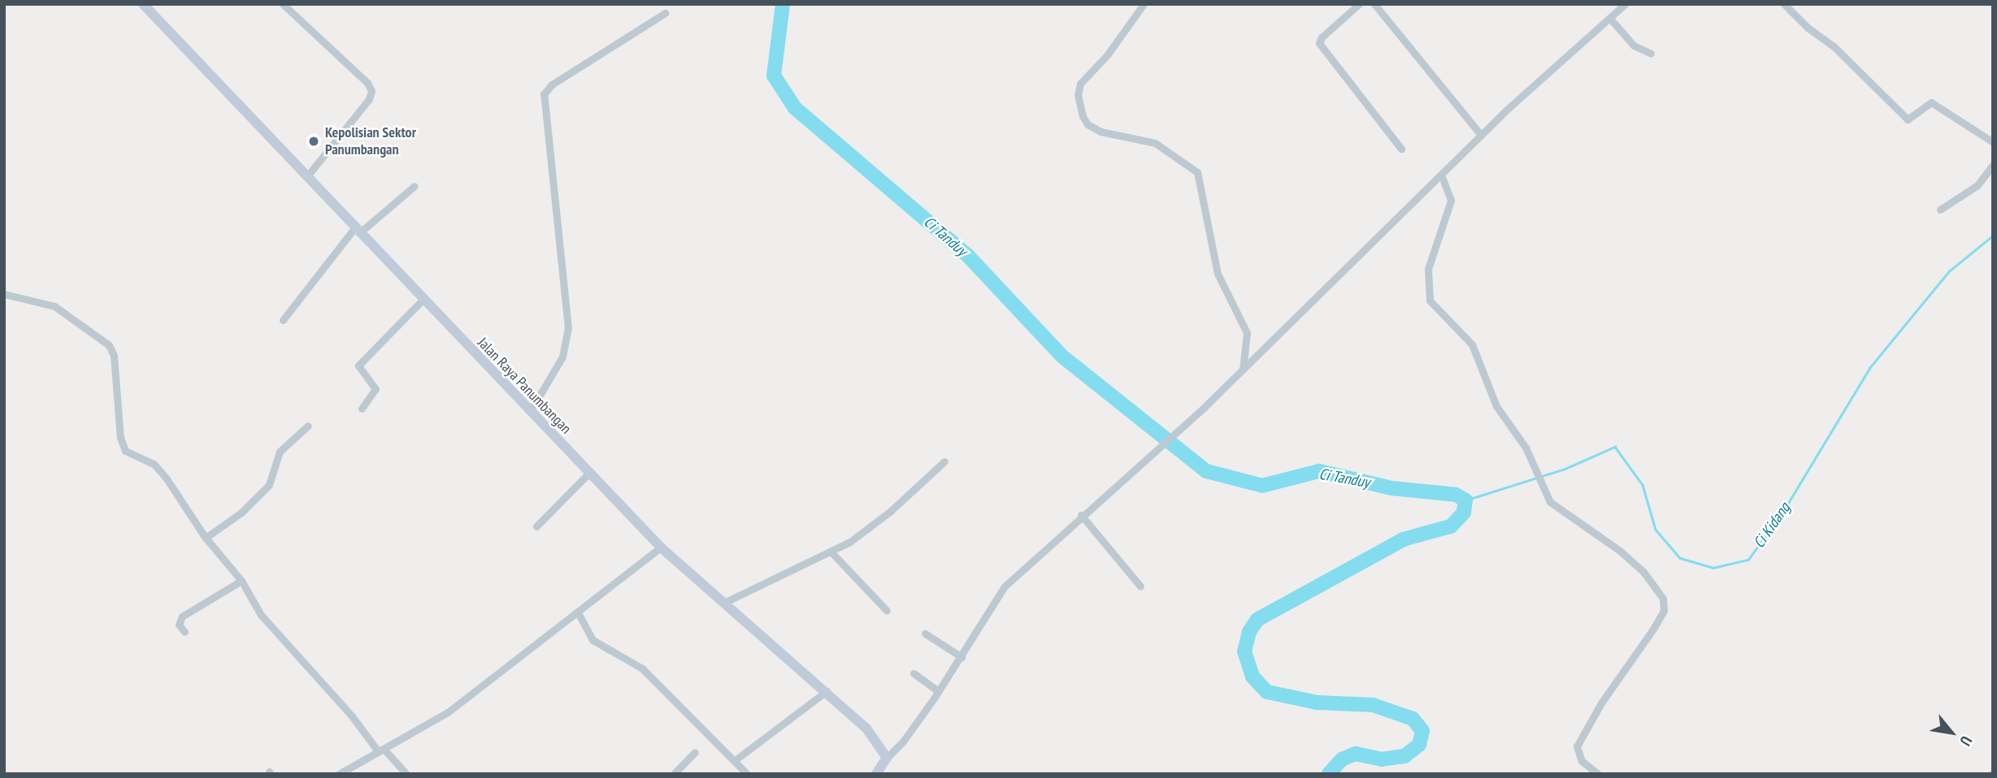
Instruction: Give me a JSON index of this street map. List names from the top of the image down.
{
  "streets": {
    "main road": ["Jalan Raya Panumbangan"]
  },
  "water": ["Ci Tanduy", "Ci Kidang"],
  "places": ["Kepolisian Sektor Panumbangan"],
  "north": "bottom right"
}
